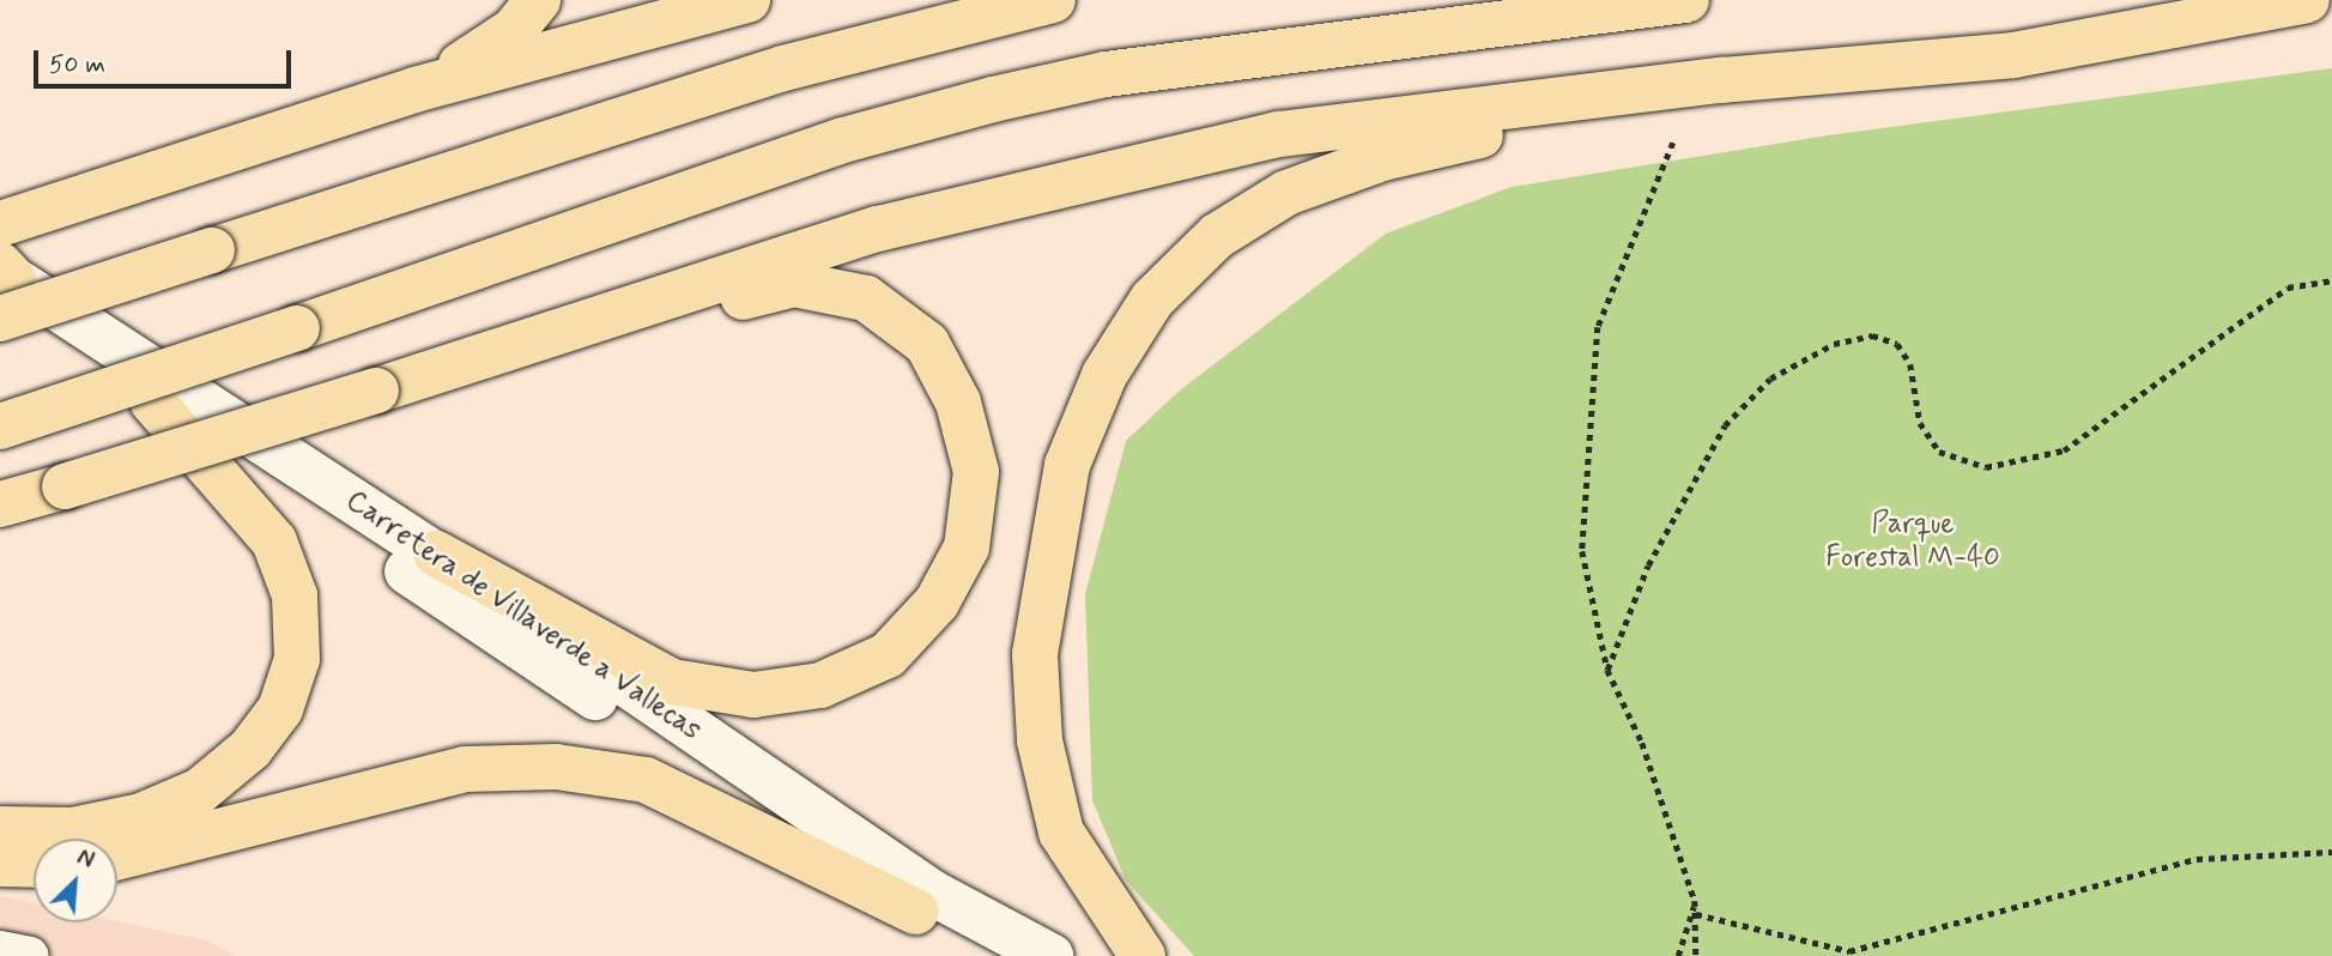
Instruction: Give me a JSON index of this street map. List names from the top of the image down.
{
  "streets": {
    "main road": ["Carretera de Villaverde a Vallecas"]
  },
  "parks": ["Parque Forestal M-40"],
  "scale_bar": "50 m",
  "north": "top right"
}
